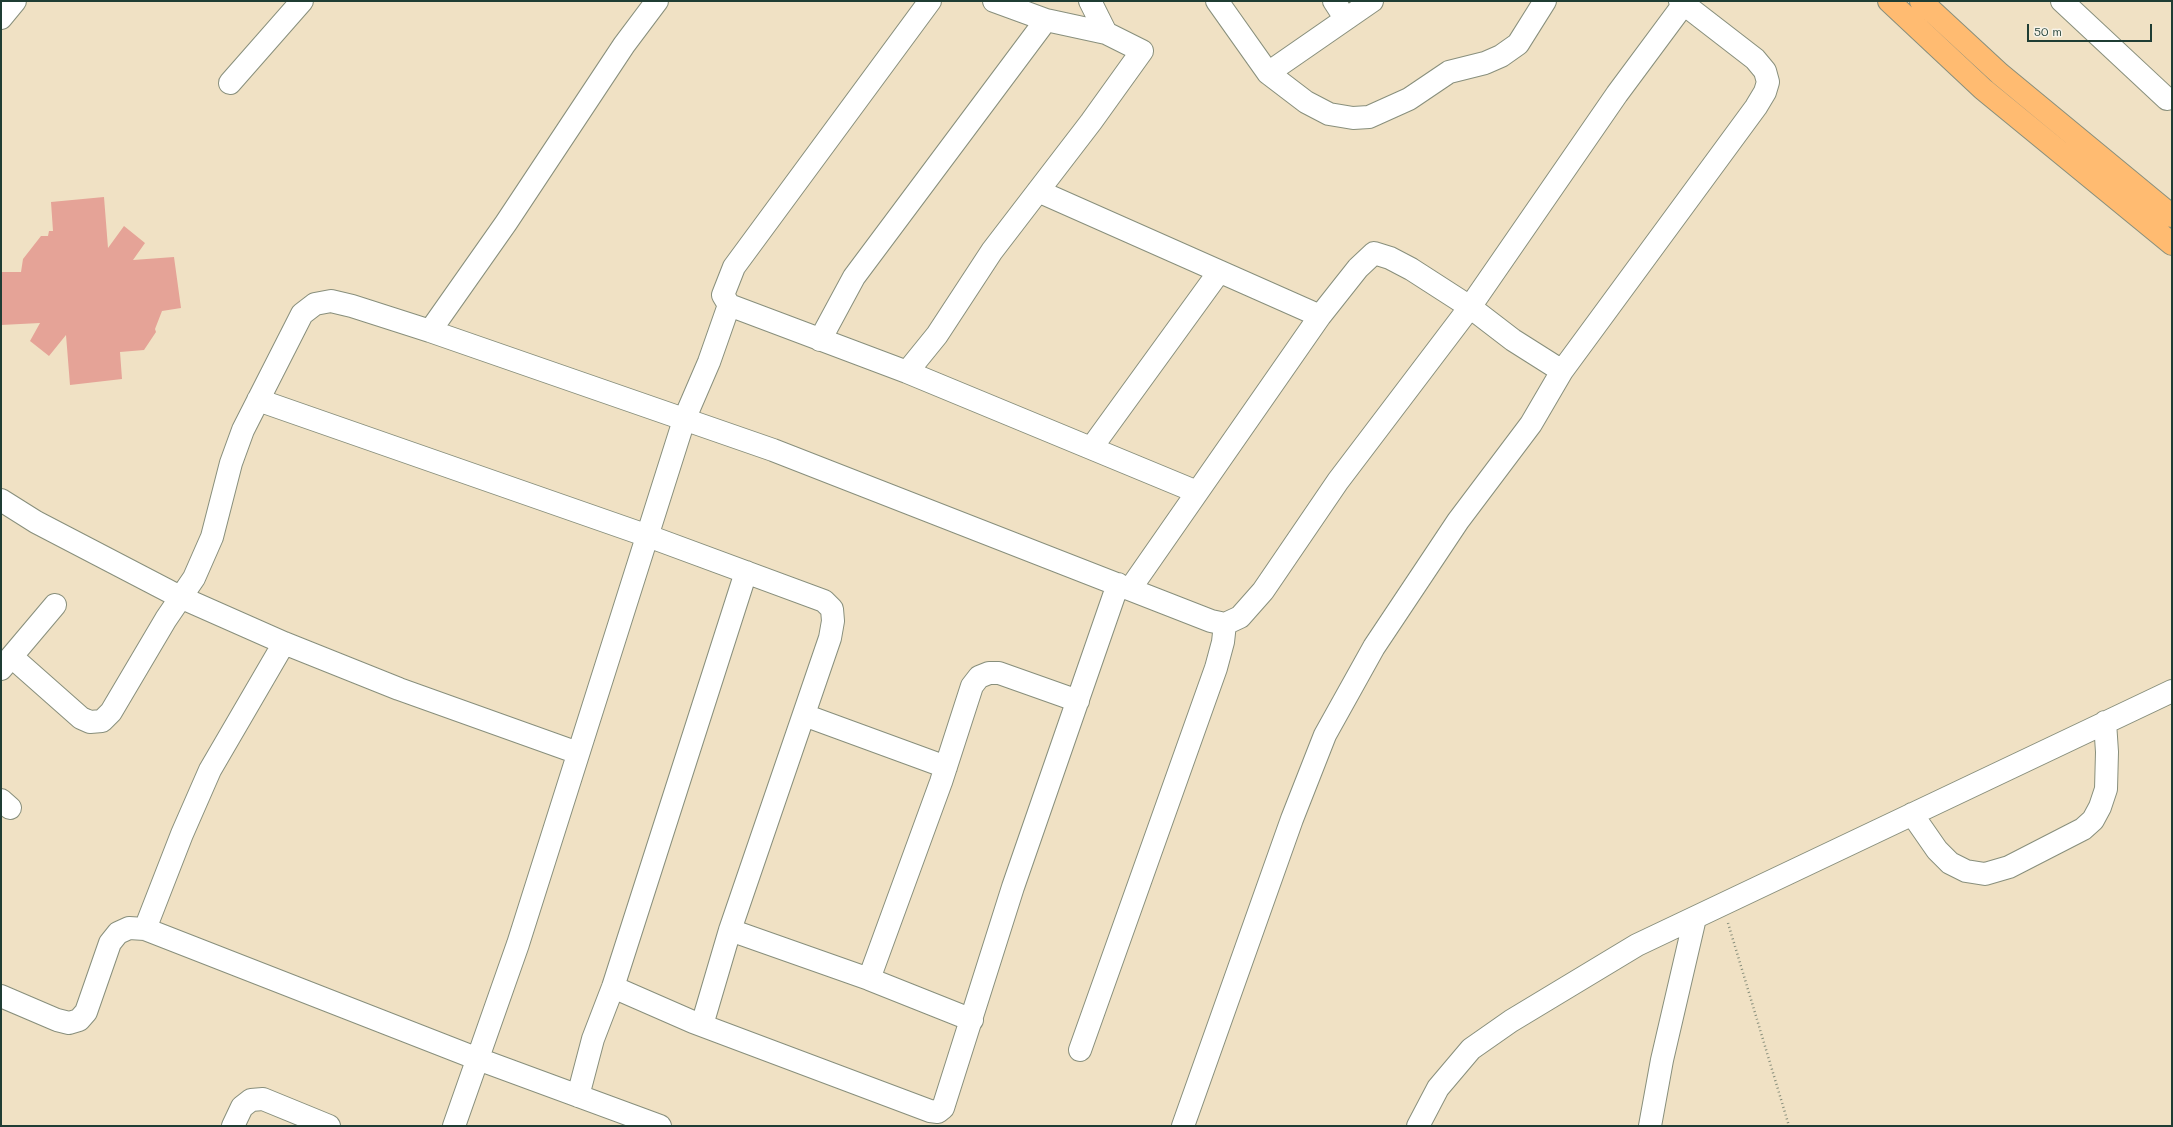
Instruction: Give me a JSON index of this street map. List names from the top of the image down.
{
  "scale_bar": "50 m"
}
